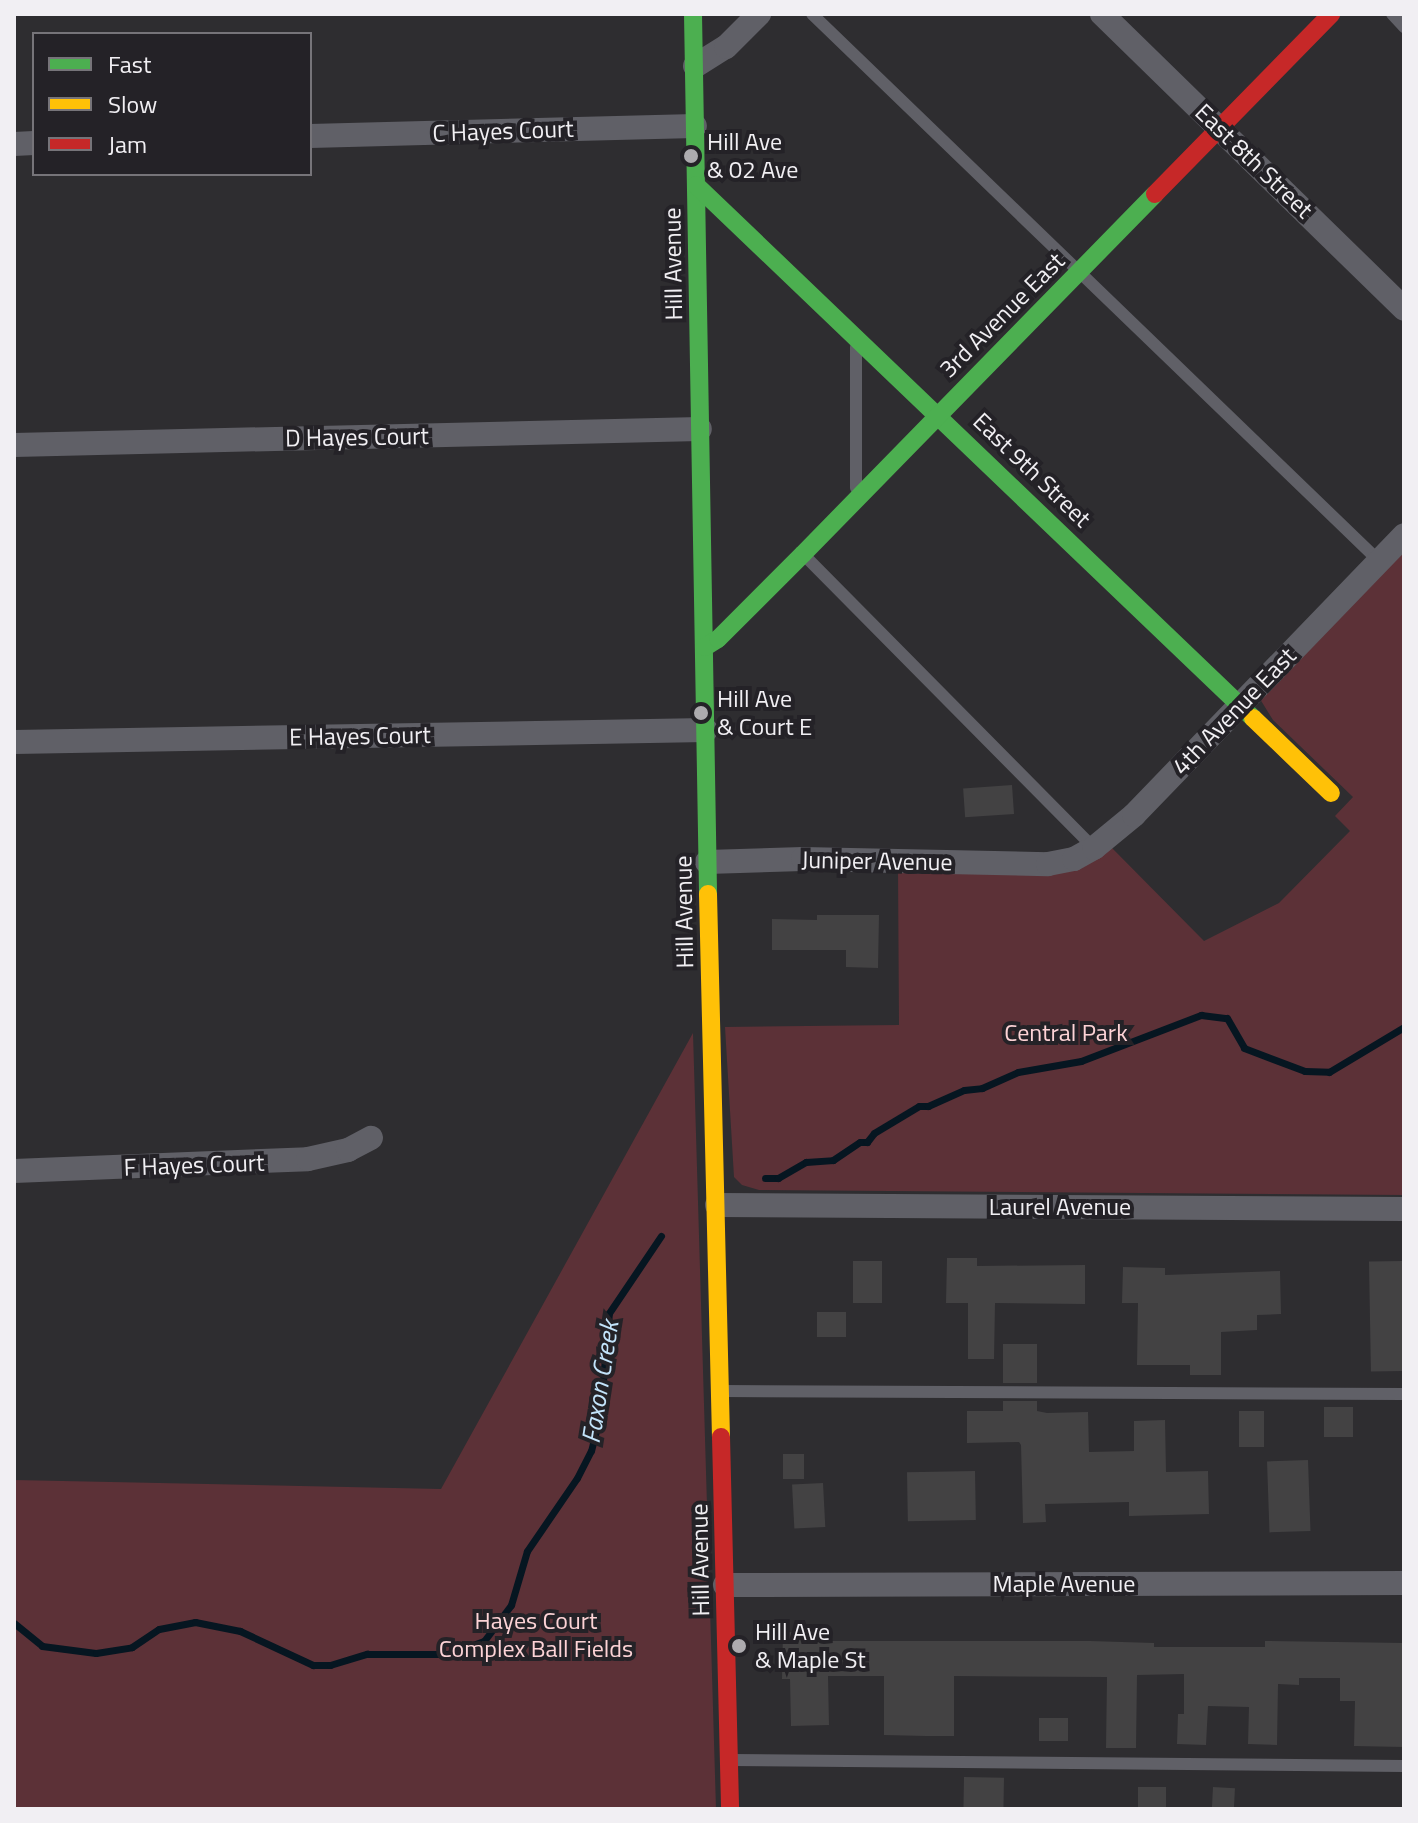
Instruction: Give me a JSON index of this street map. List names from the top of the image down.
{
  "streets": {
    "street": [
      "C Hayes Court",
      "East 8th Street",
      "Hill Avenue",
      "3rd Avenue East",
      "D Hayes Court",
      "East 9th Street",
      "4th Avenue East",
      "E Hayes Court",
      "Juniper Avenue",
      "F Hayes Court",
      "Laurel Avenue",
      "Maple Avenue"
    ]
  },
  "crossings": [
    ["C Hayes Court", "Hill Avenue"],
    ["East 8th Street", "3rd Avenue East"],
    ["Hill Avenue", "3rd Avenue East"],
    ["Hill Avenue", "D Hayes Court"],
    ["Hill Avenue", "East 9th Street"],
    ["Hill Avenue", "E Hayes Court"],
    ["Hill Avenue", "Juniper Avenue"],
    ["Hill Avenue", "Laurel Avenue"],
    ["Hill Avenue", "Maple Avenue"],
    ["3rd Avenue East", "East 9th Street"],
    ["East 9th Street", "4th Avenue East"],
    ["4th Avenue East", "Juniper Avenue"]
  ],
  "water": ["Faxon Creek"],
  "parks": ["Central Park", "Hayes Court Complex Ball Fields"],
  "places": ["Hill Ave & 02 Ave", "Hill Ave & Court E", "Hill Ave & Maple St"],
  "legend": ["Fast", "Slow", "Jam"]
}
